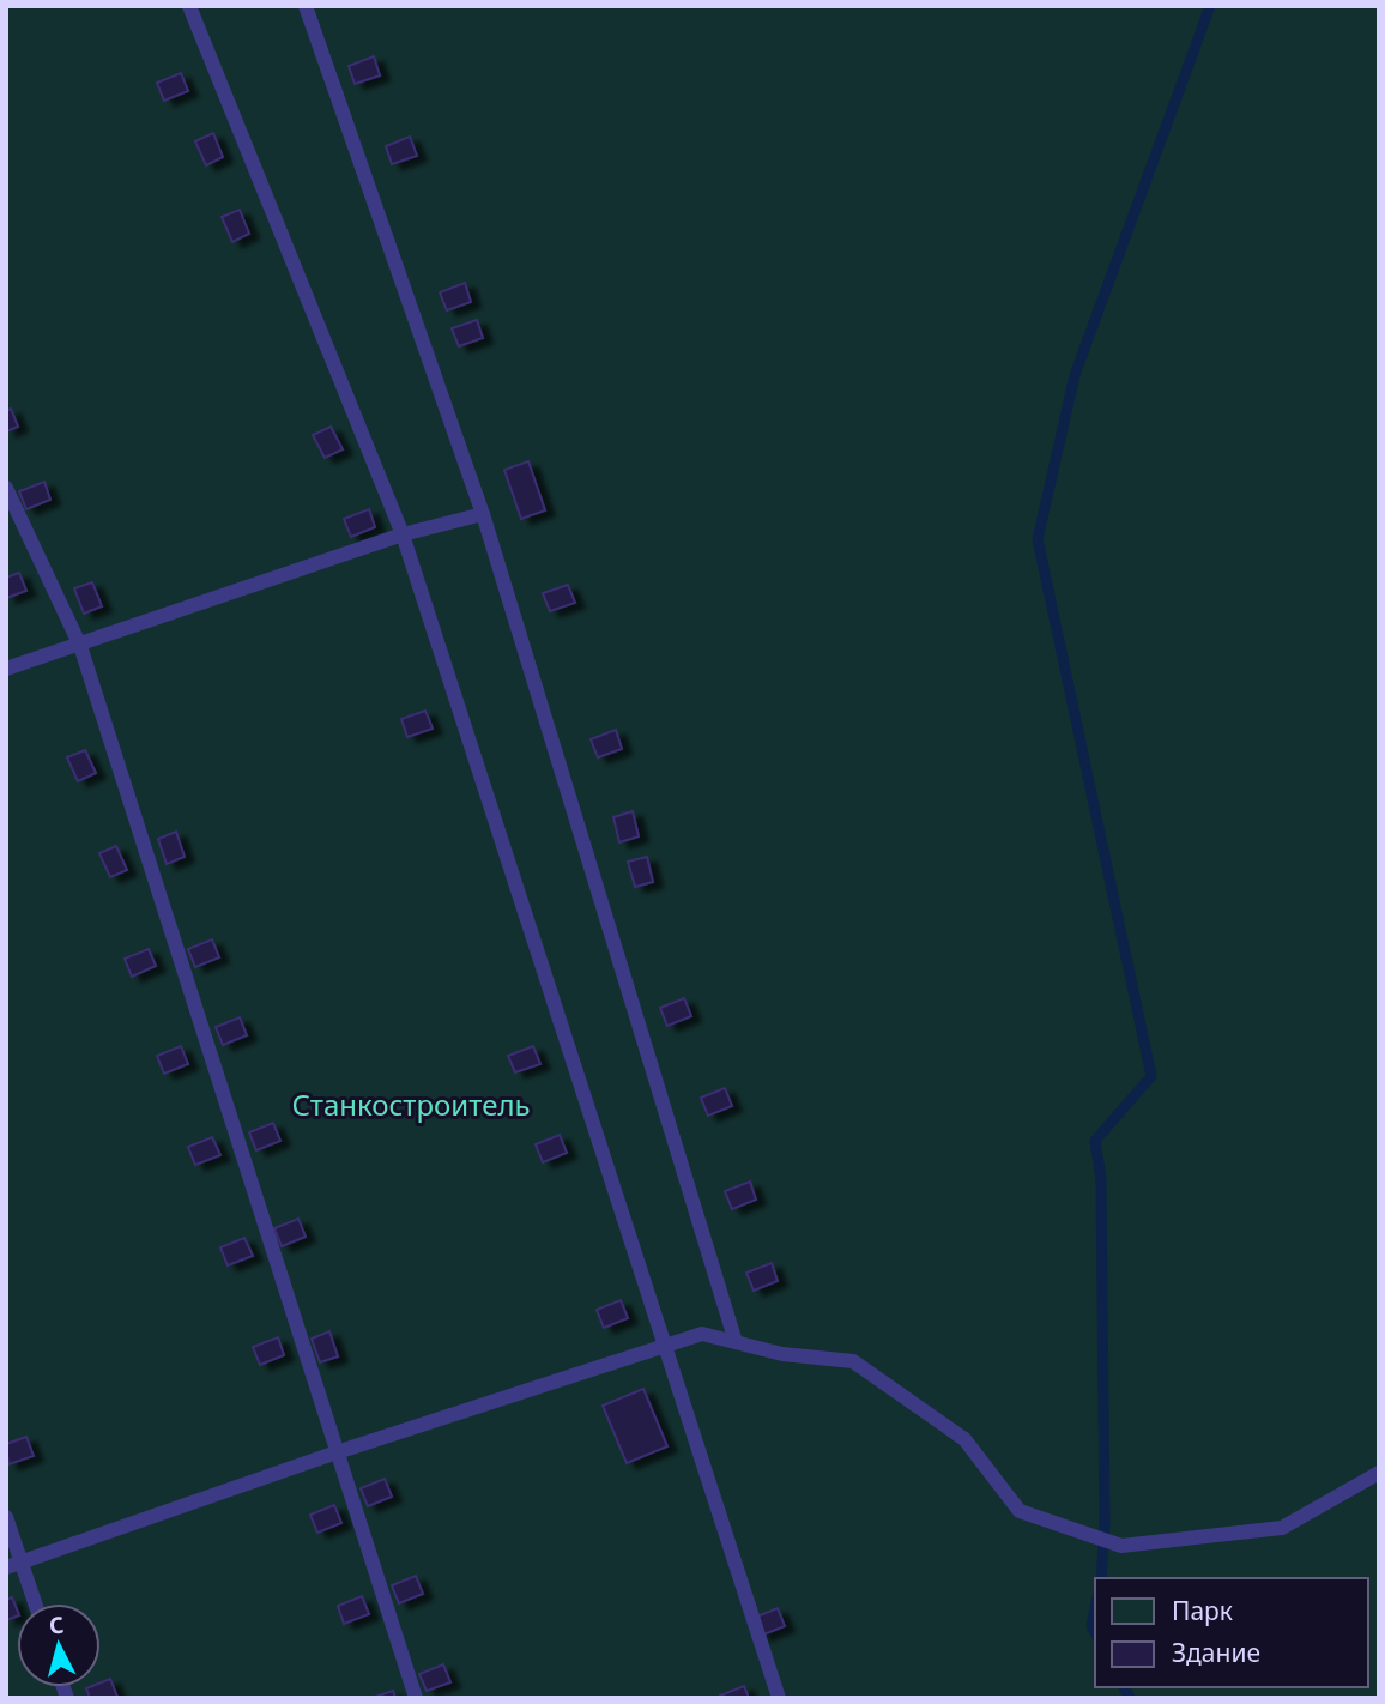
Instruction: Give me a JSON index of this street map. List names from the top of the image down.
{
  "parks": ["Станкостроитель"],
  "legend": ["Парк", "Здание"],
  "north": "top"
}
